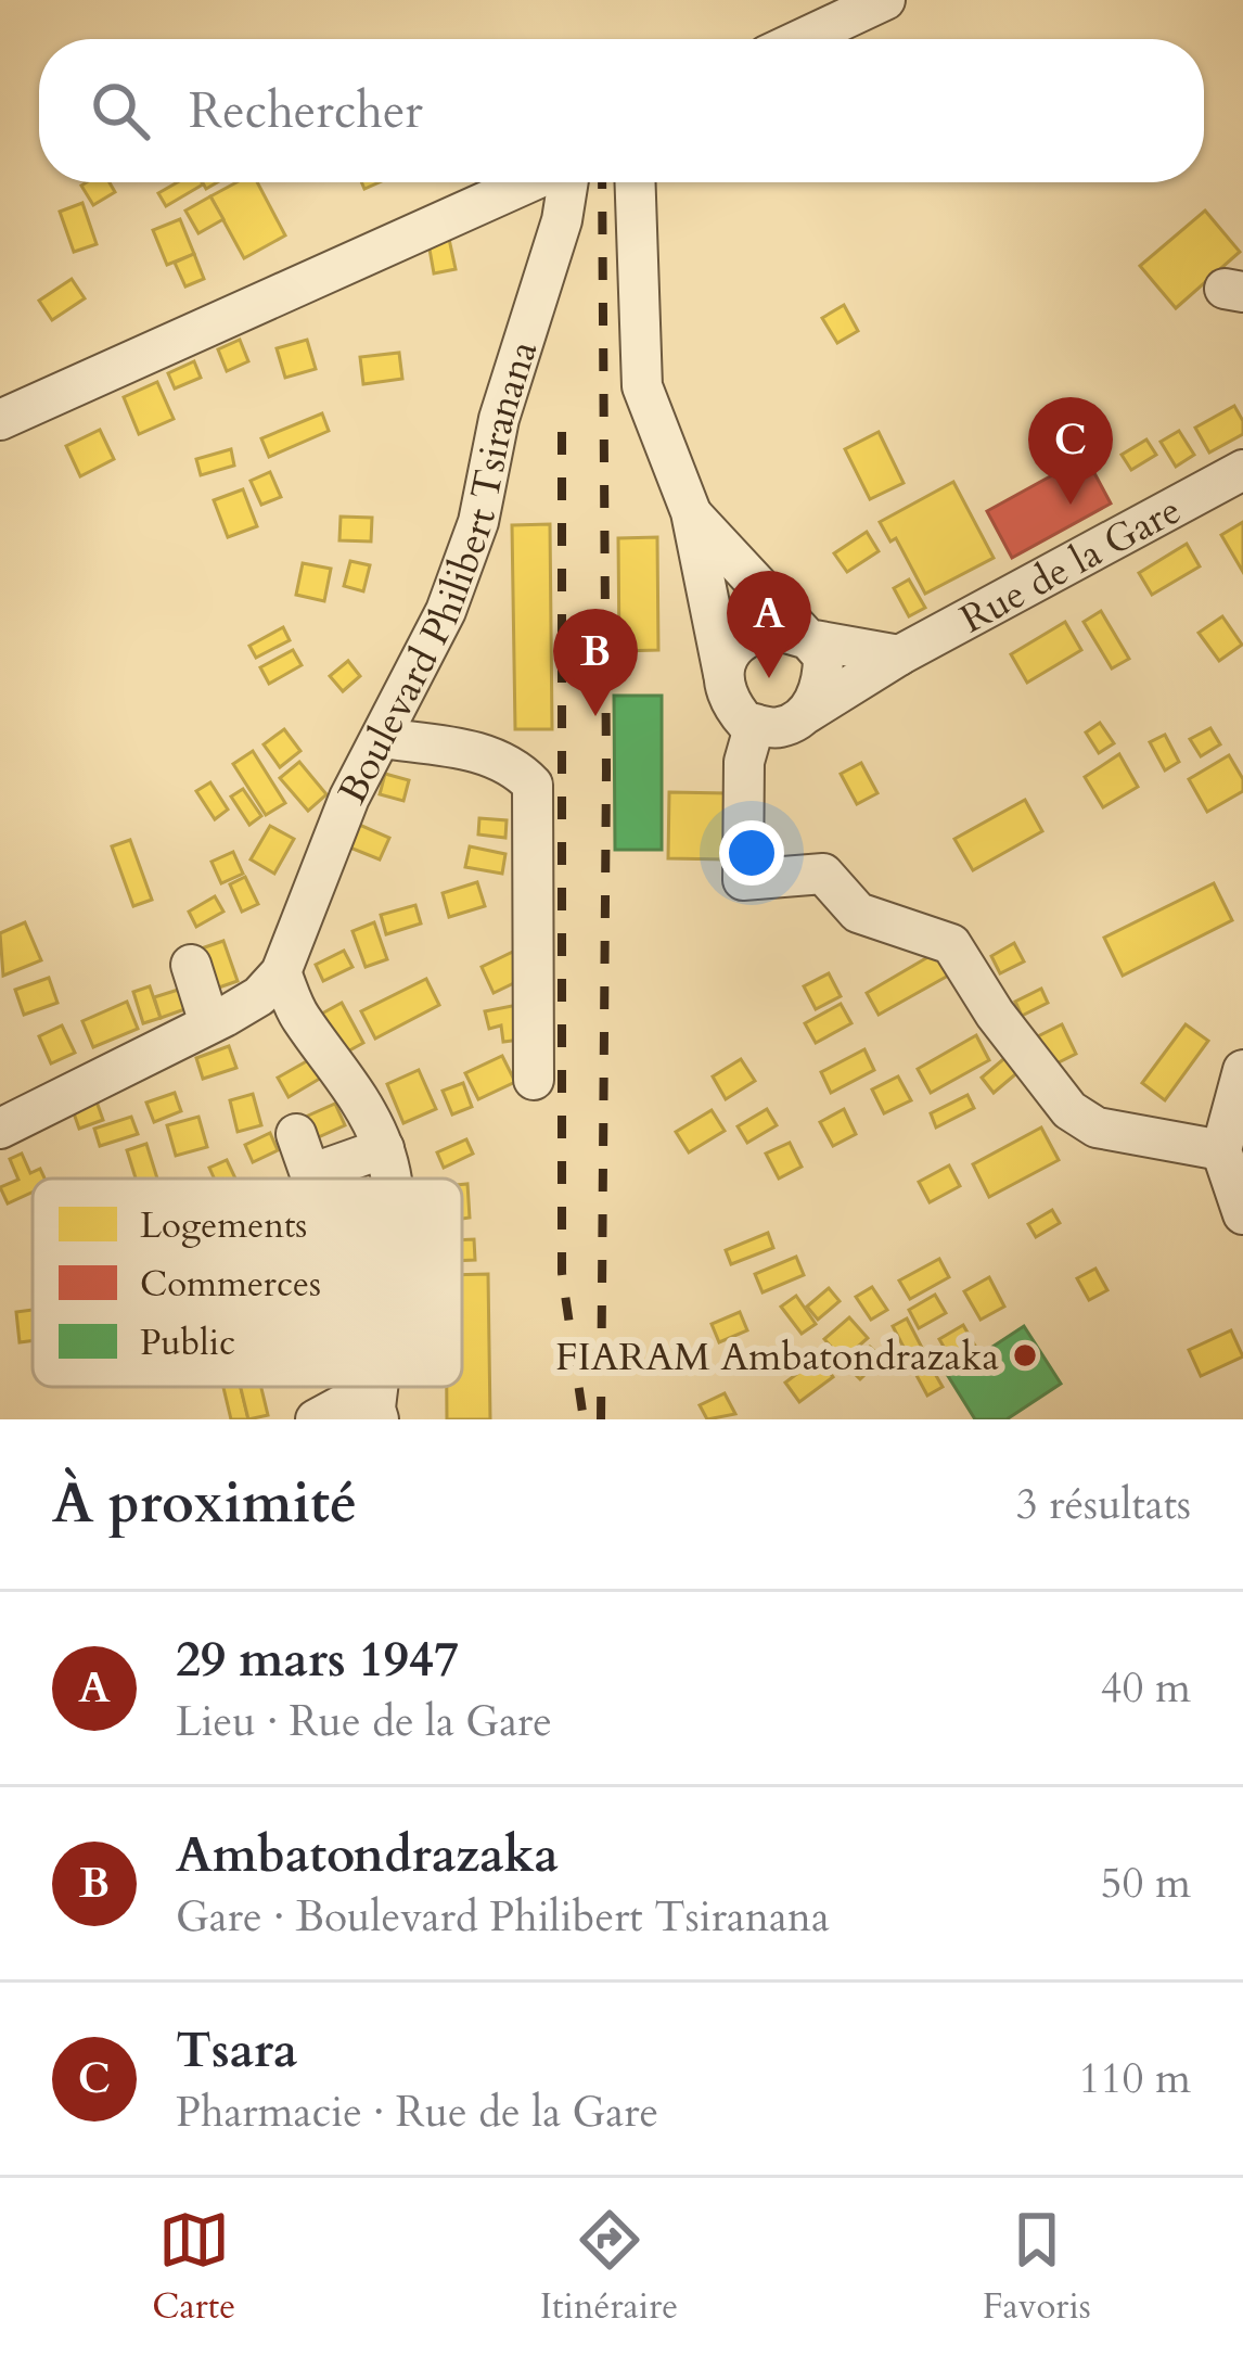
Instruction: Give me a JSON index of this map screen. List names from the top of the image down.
{
  "streets": {
    "street": ["Rue de la Gare", "Boulevard Philibert Tsiranana"]
  },
  "places": ["FIARAM Ambatondrazaka"],
  "legend": ["Logements", "Commerces", "Public"],
  "page": {
    "search": "Rechercher",
    "pins": ["C", "A", "B"],
    "heading": ["À proximité", "3 résultats"],
    "list": [
      {
        "mark": "A",
        "name": "29 mars 1947",
        "note": "Lieu · Rue de la Gare",
        "value": "40 m"
      },
      {
        "mark": "B",
        "name": "Ambatondrazaka",
        "note": "Gare · Boulevard Philibert Tsiranana",
        "value": "50 m"
      },
      {
        "mark": "C",
        "name": "Tsara",
        "note": "Pharmacie · Rue de la Gare",
        "value": "110 m"
      }
    ],
    "nav": ["Carte", "Itinéraire", "Favoris"]
  }
}
